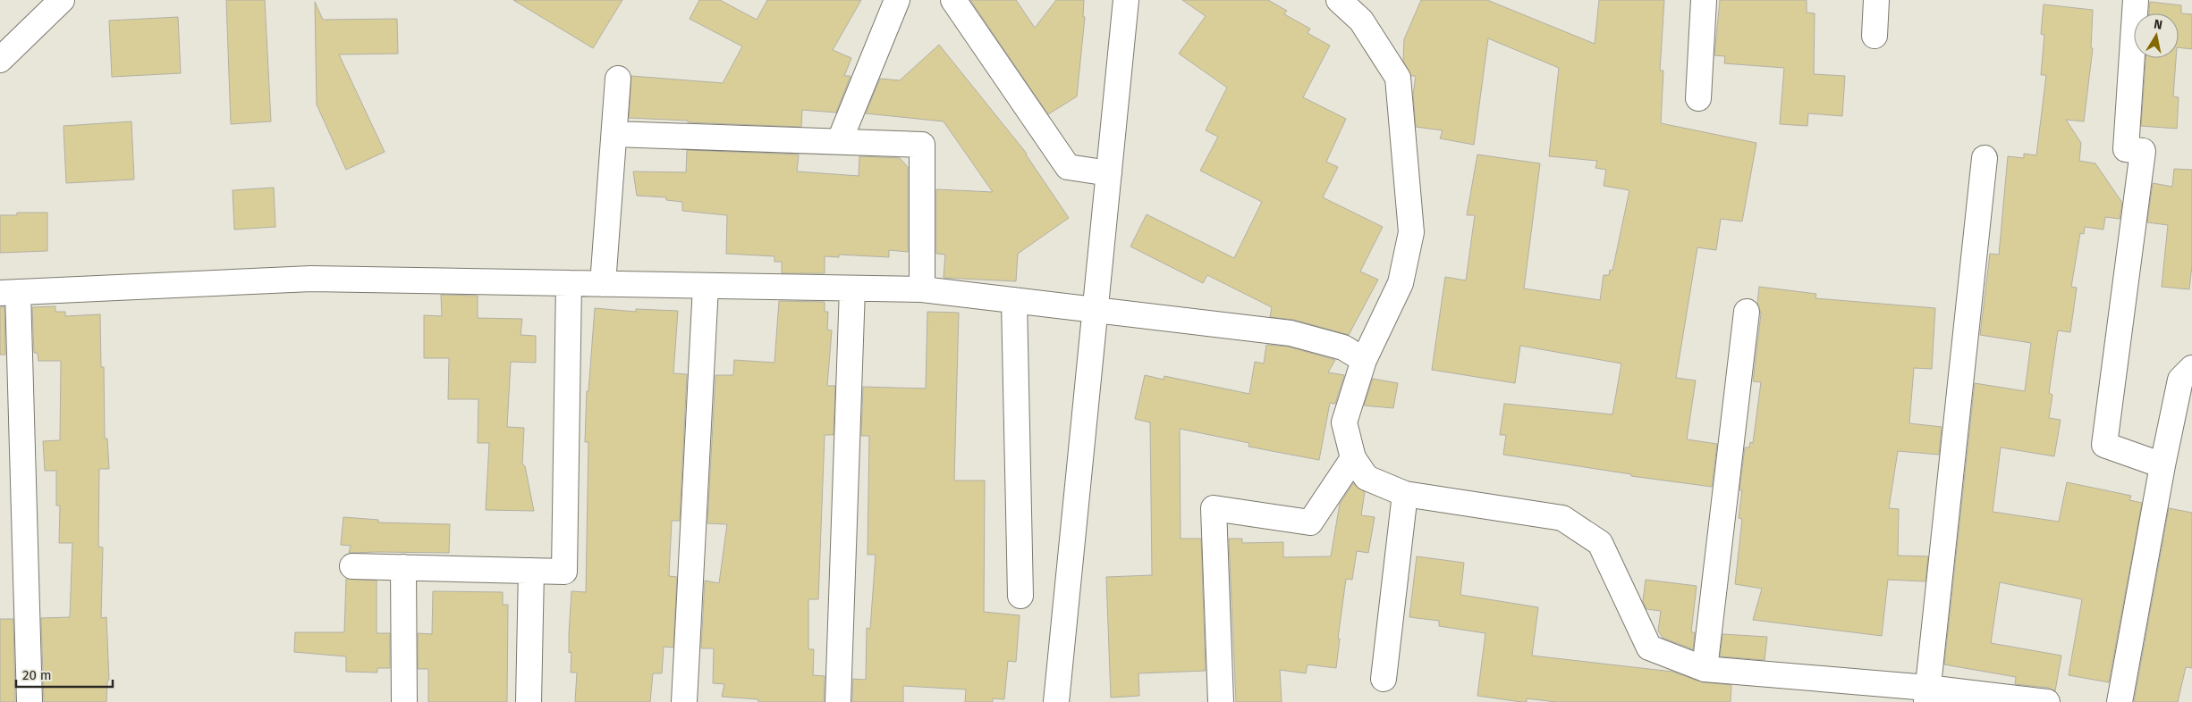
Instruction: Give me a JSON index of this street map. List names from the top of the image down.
{
  "scale_bar": "20 m",
  "north": "top"
}
